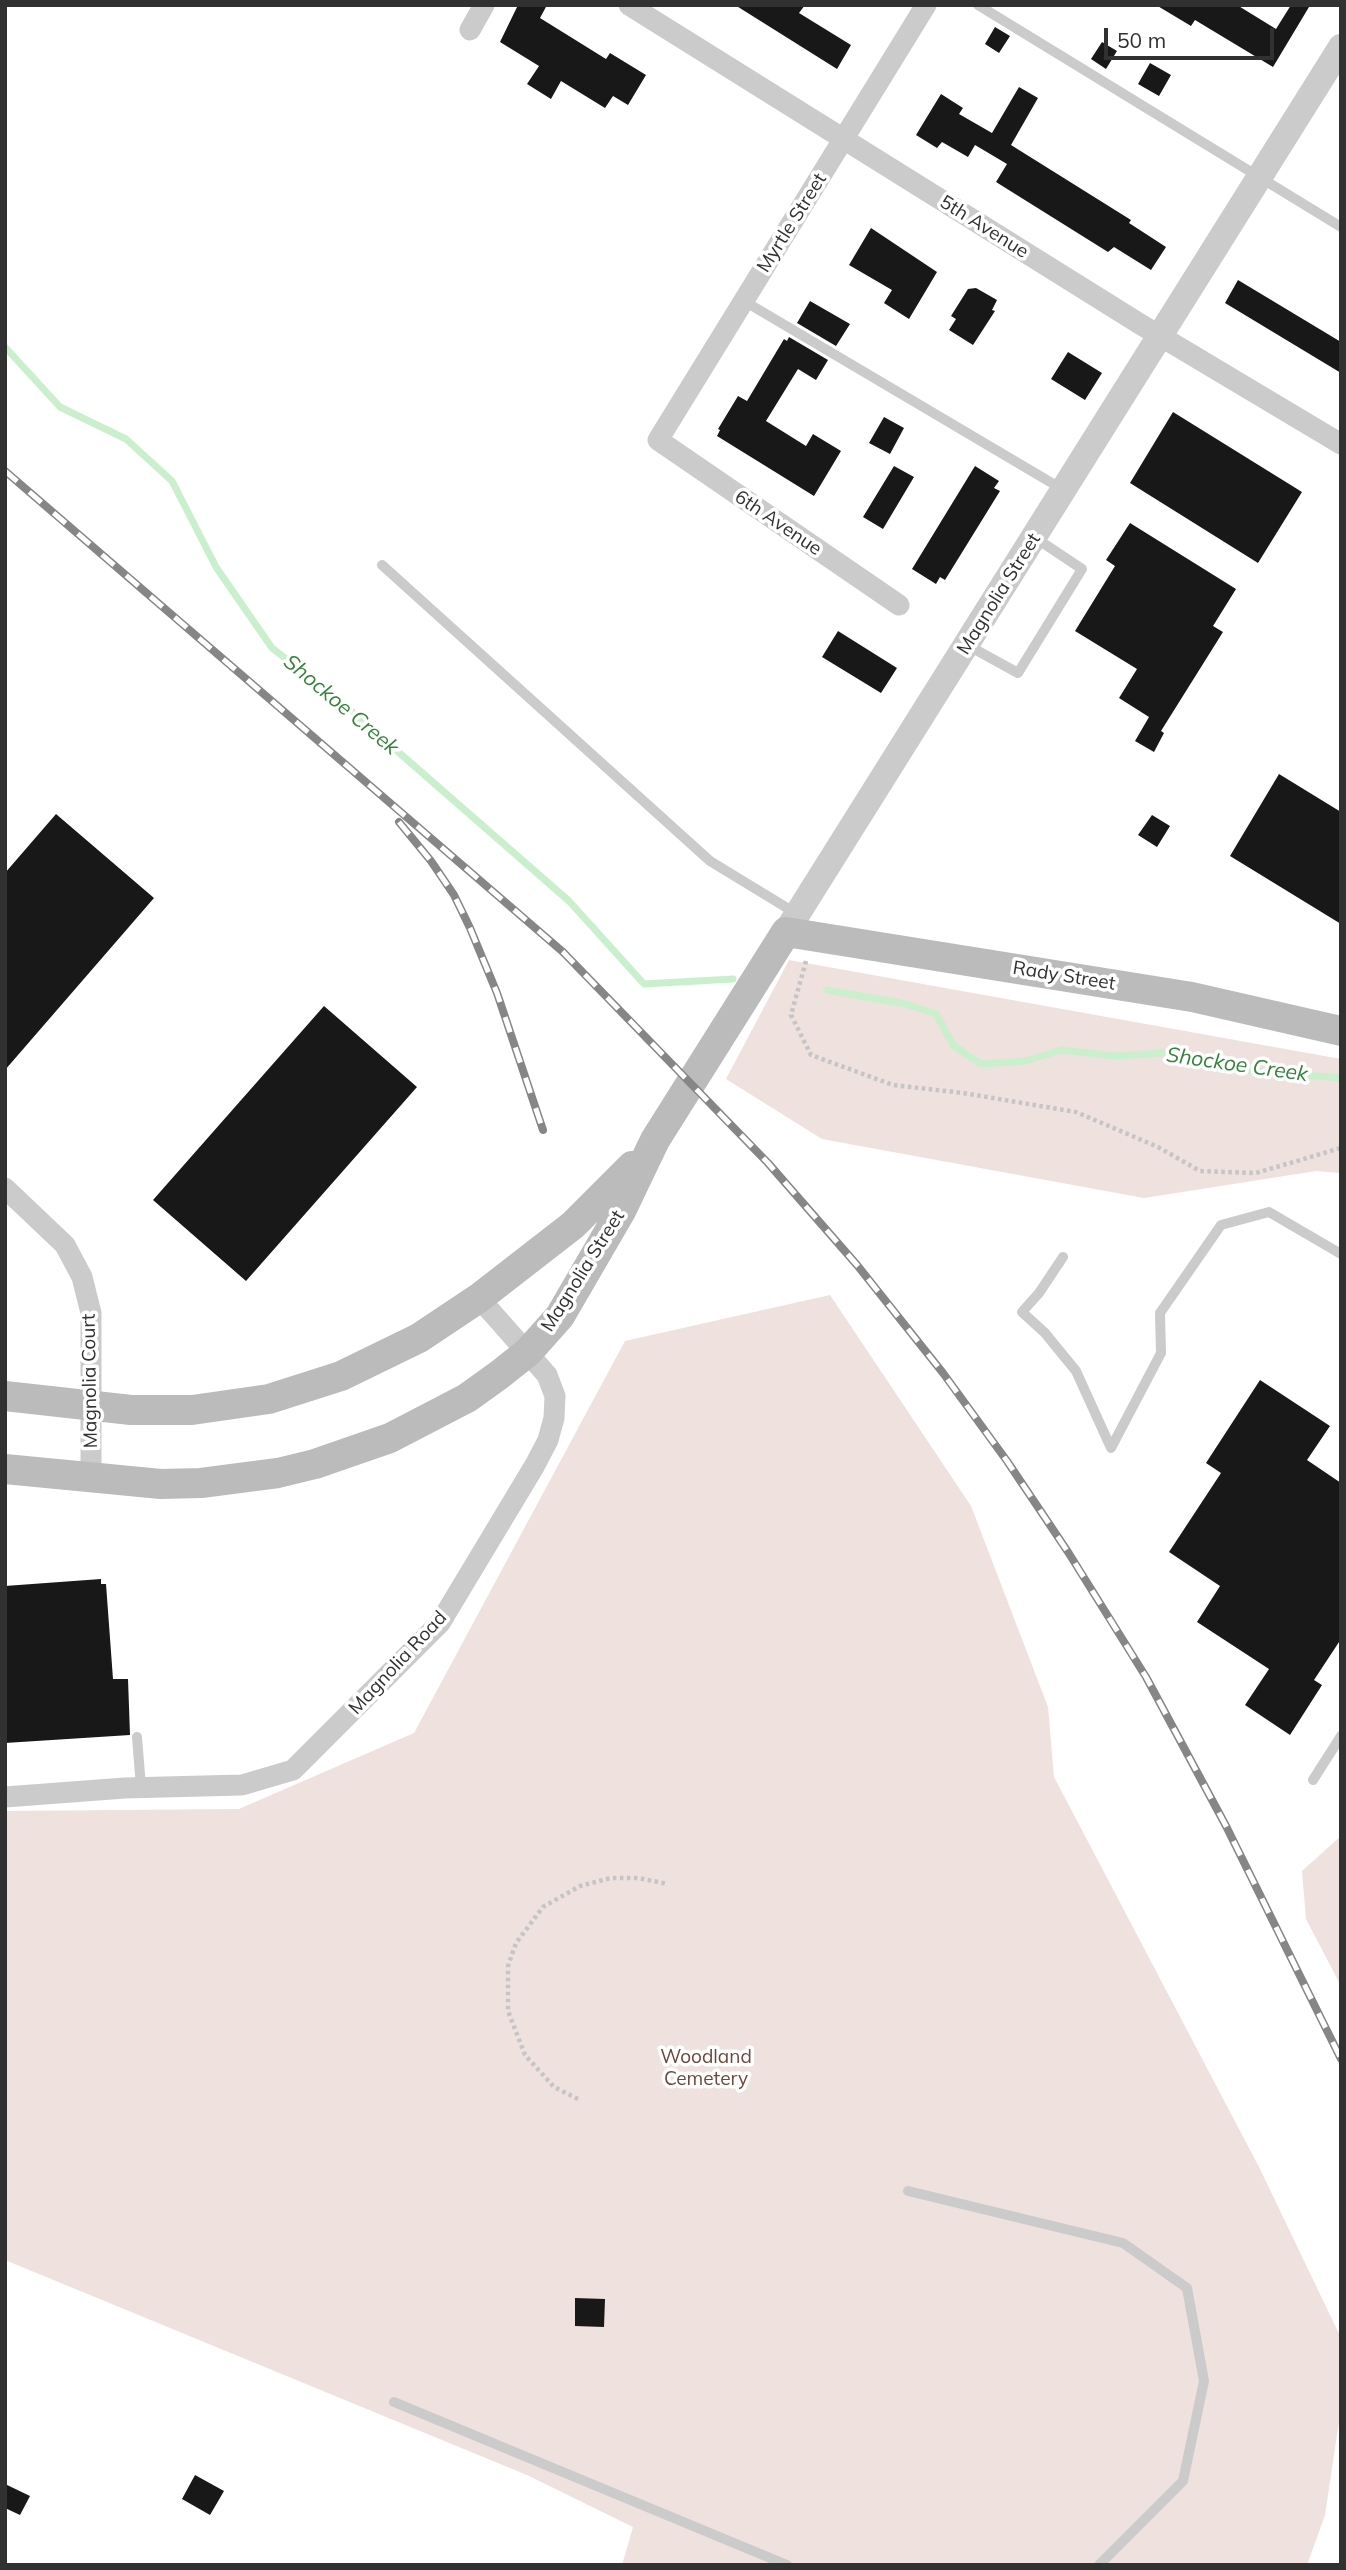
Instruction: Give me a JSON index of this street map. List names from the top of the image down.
{
  "streets": {
    "main road": ["Magnolia Street", "Rady Street"],
    "street": [
      "Myrtle Street",
      "5th Avenue",
      "6th Avenue",
      "Magnolia Court",
      "Magnolia Road"
    ]
  },
  "crossings": [
    ["Myrtle Street", "5th Avenue"],
    ["Myrtle Street", "6th Avenue"],
    ["5th Avenue", "Magnolia Street"],
    ["Magnolia Street", "Rady Street"],
    ["Magnolia Street", "Magnolia Court"],
    ["Magnolia Street", "Magnolia Road"]
  ],
  "water": ["Shockoe Creek"],
  "parks": ["Woodland Cemetery"],
  "scale_bar": "50 m"
}
